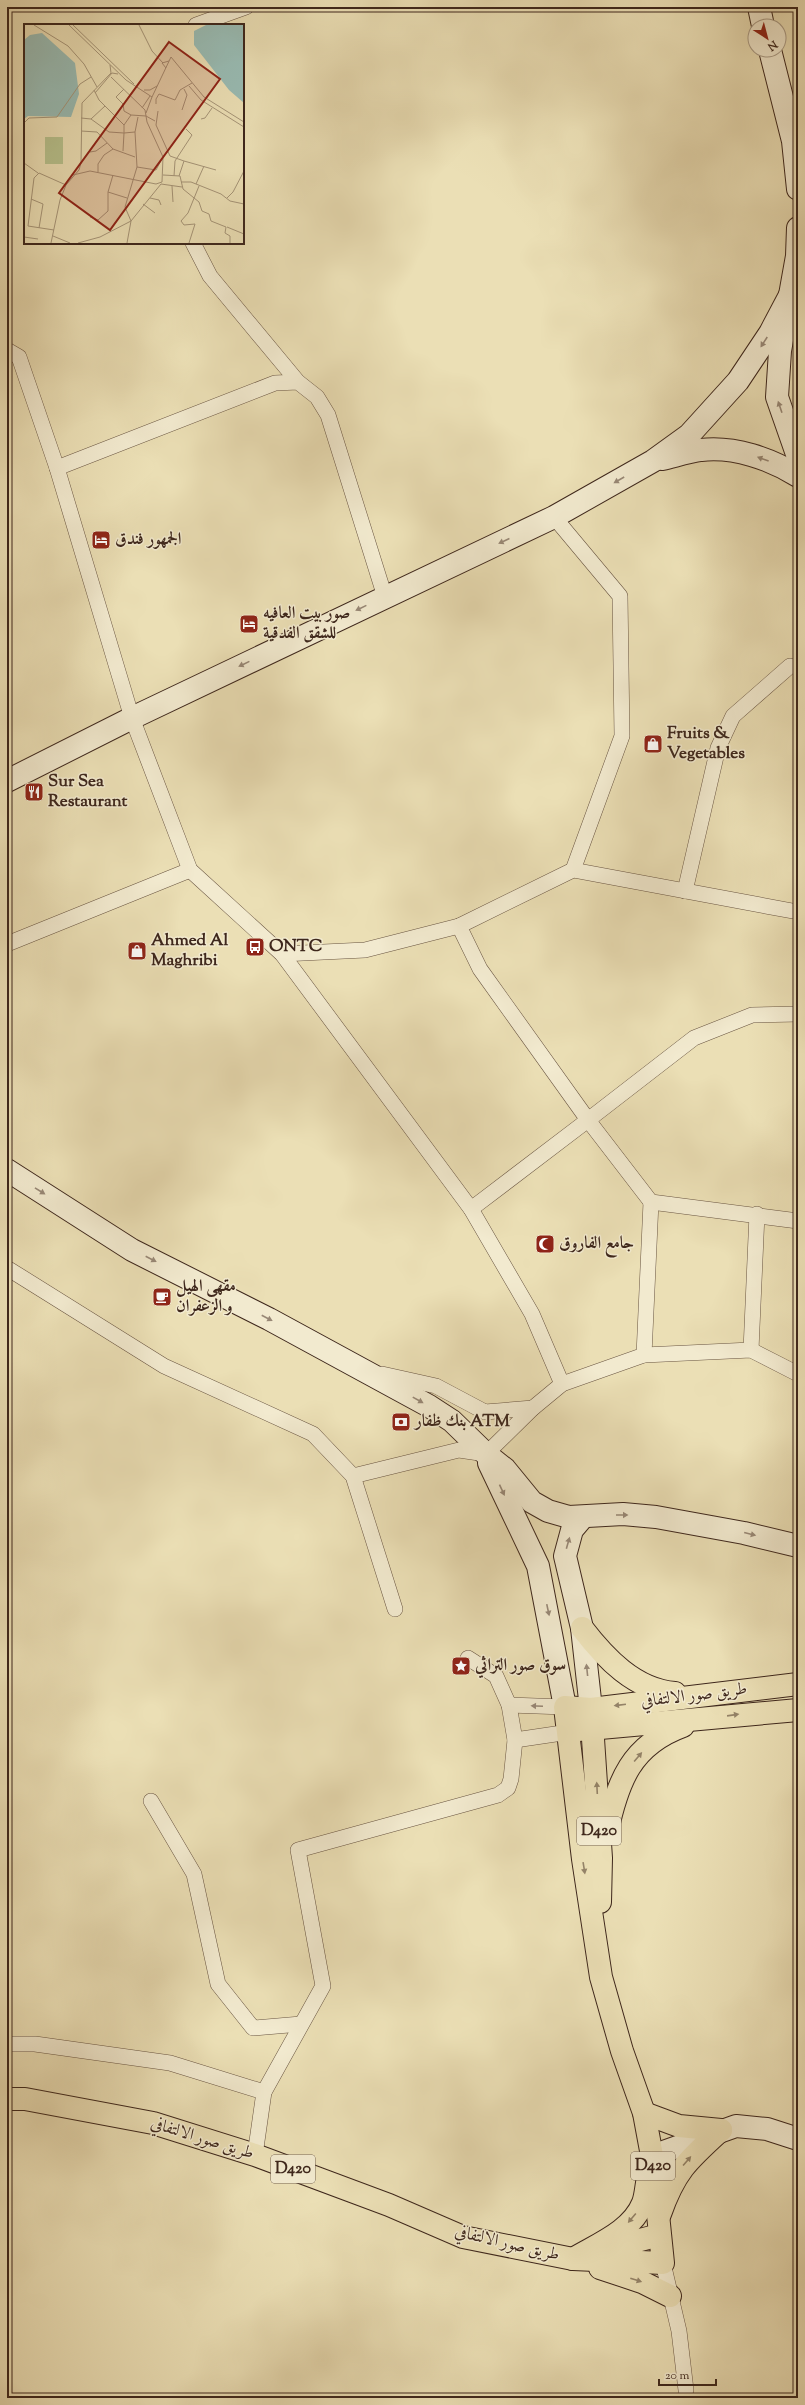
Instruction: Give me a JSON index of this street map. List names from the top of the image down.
{
  "streets": {
    "main road": ["طريق صور الالتفافي", "D420"]
  },
  "crossings": [
    ["طريق صور الالتفافي", "D420"]
  ],
  "places": {
    "hotel": ["الجمهور فندق", "صور بيت العافيه للشقق الفدقية"],
    "shop": ["Fruits & Vegetables", "Ahmed Al Maghribi"],
    "restaurant": ["Sur Sea Restaurant"],
    "bus stop": ["ONTC"],
    "mosque": ["جامع الفاروق"],
    "cafe": ["مقهى الهيل و الزعفران"],
    "bank": ["بنك ظفار ATM"],
    "place": ["سوق صور التراثي"]
  },
  "scale_bar": "20 m",
  "north": "bottom right"
}
